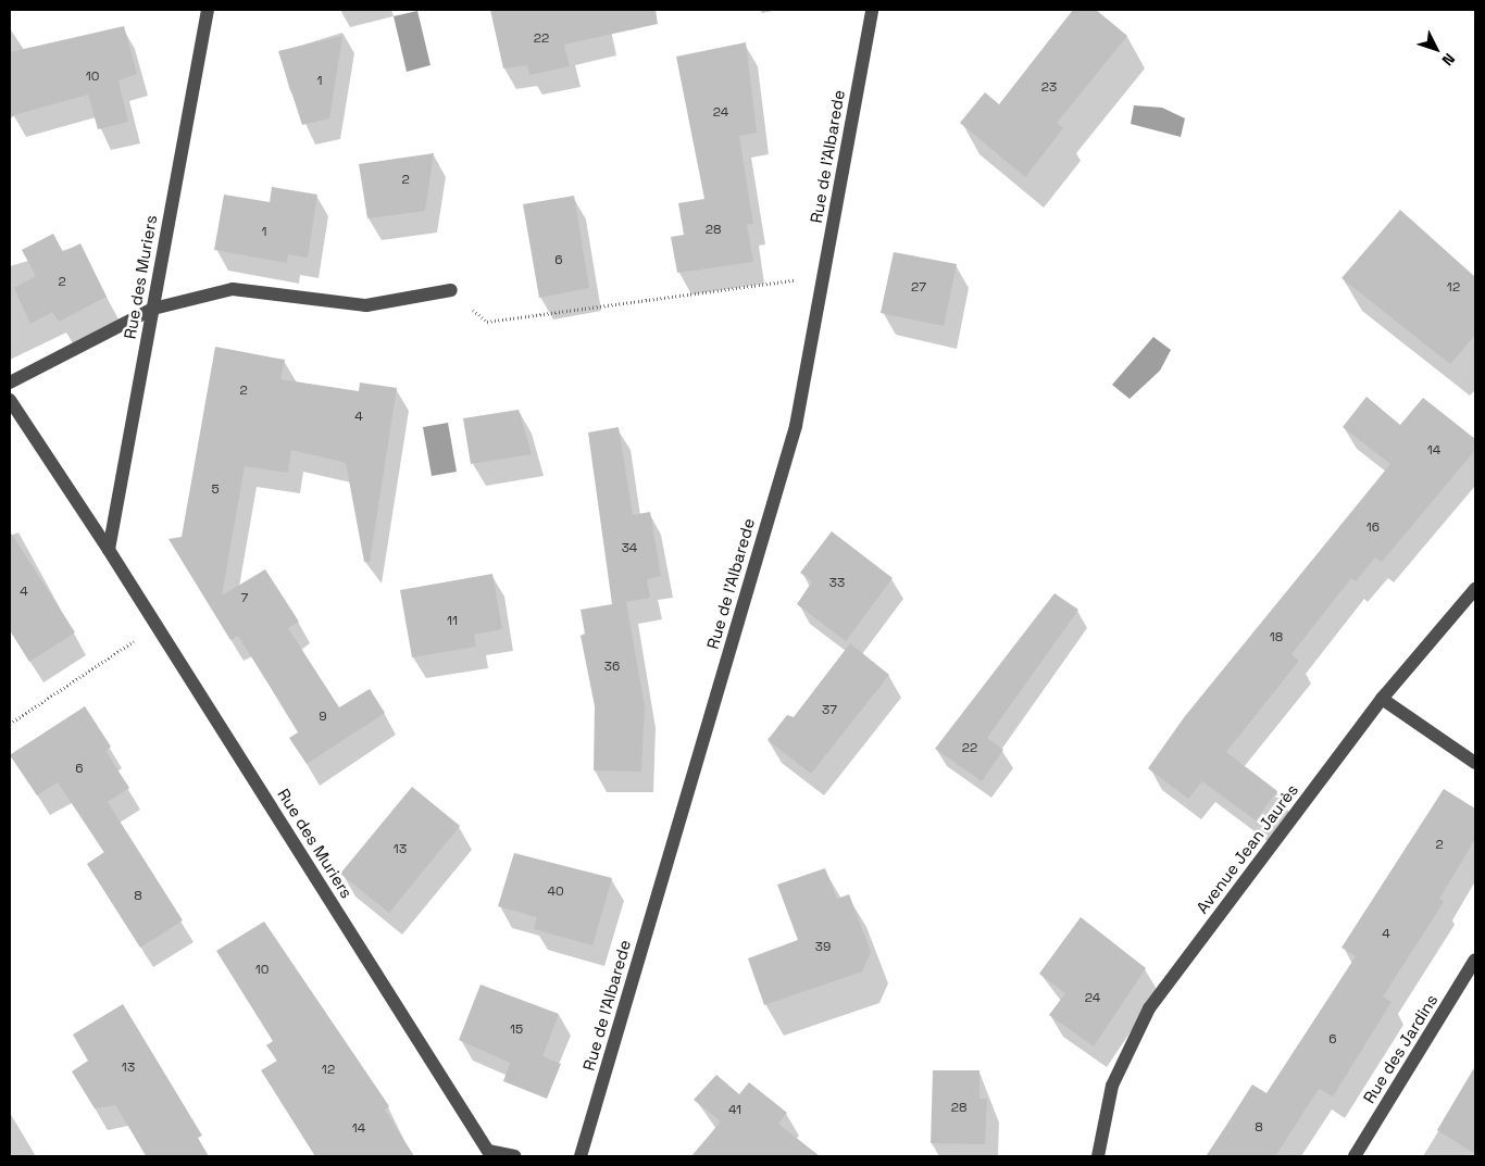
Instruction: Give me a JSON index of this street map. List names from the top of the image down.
{
  "streets": {
    "street": [
      "Rue de l'Albarede",
      "Rue des Muriers",
      "Avenue Jean Jaurès",
      "Rue des Jardins"
    ]
  },
  "house_numbers": [
    "22",
    "10",
    "1",
    "23",
    "24",
    "2",
    "28",
    "1",
    "6",
    "2",
    "27",
    "12",
    "2",
    "4",
    "14",
    "5",
    "16",
    "34",
    "33",
    "4",
    "7",
    "11",
    "18",
    "36",
    "37",
    "9",
    "22",
    "6",
    "2",
    "13",
    "40",
    "8",
    "4",
    "39",
    "10",
    "24",
    "15",
    "6",
    "13",
    "12",
    "28",
    "41",
    "8",
    "14"
  ],
  "north": "bottom right"
}
